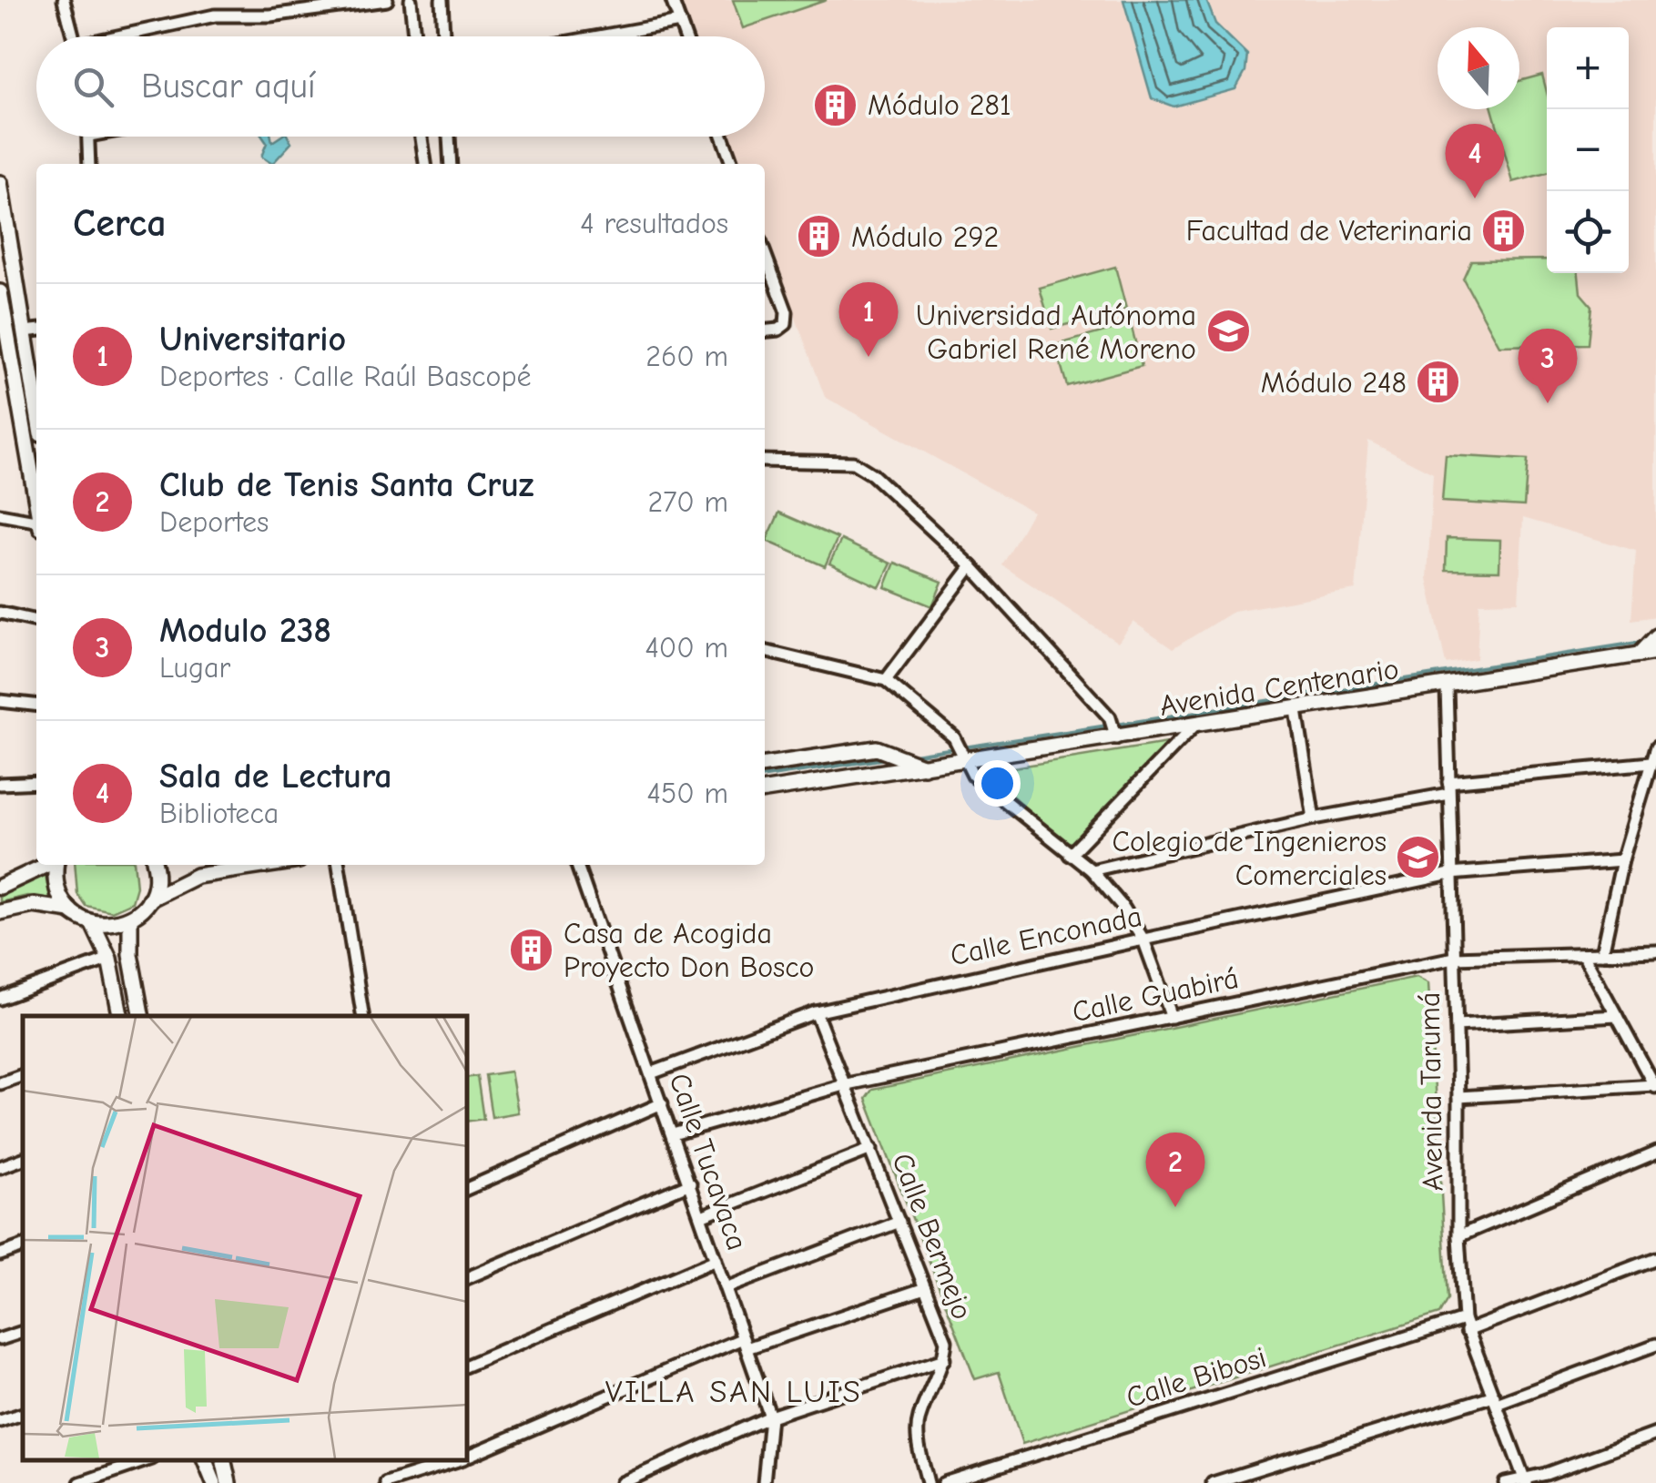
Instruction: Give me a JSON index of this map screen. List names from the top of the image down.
{
  "streets": {
    "street": [
      "Avenida Centenario",
      "Calle Enconada",
      "Calle Guabirá",
      "Avenida Tarumá",
      "Calle Tucavaca",
      "Calle Bermejo",
      "Calle Bibosi"
    ]
  },
  "crossings": [
    ["Avenida Centenario", "Avenida Tarumá"],
    ["Calle Enconada", "Avenida Tarumá"],
    ["Calle Enconada", "Calle Tucavaca"],
    ["Calle Enconada", "Calle Bermejo"],
    ["Calle Guabirá", "Avenida Tarumá"],
    ["Calle Guabirá", "Calle Tucavaca"],
    ["Calle Guabirá", "Calle Bermejo"],
    ["Avenida Tarumá", "Calle Bibosi"]
  ],
  "districts": ["VILLA SAN LUIS"],
  "places": {
    "building": [
      "Módulo 281",
      "Facultad de Veterinaria",
      "Módulo 292",
      "Módulo 248",
      "Casa de Acogida Proyecto Don Bosco"
    ],
    "school or university": ["Universidad Autónoma Gabriel René Moreno", "Colegio de Ingenieros Comerciales"]
  },
  "north": "top",
  "page": {
    "map_buttons": ["+", "−"],
    "search": "Buscar aquí",
    "pins": [
      "4",
      "1",
      "3",
      "2"
    ],
    "heading": ["Cerca", "4 resultados"],
    "list": [
      {
        "mark": "1",
        "name": "Universitario",
        "note": "Deportes · Calle Raúl Bascopé",
        "value": "260 m"
      },
      {
        "mark": "2",
        "name": "Club de Tenis Santa Cruz",
        "note": "Deportes",
        "value": "270 m"
      },
      {
        "mark": "3",
        "name": "Modulo 238",
        "note": "Lugar",
        "value": "400 m"
      },
      {
        "mark": "4",
        "name": "Sala de Lectura",
        "note": "Biblioteca",
        "value": "450 m"
      }
    ]
  }
}
